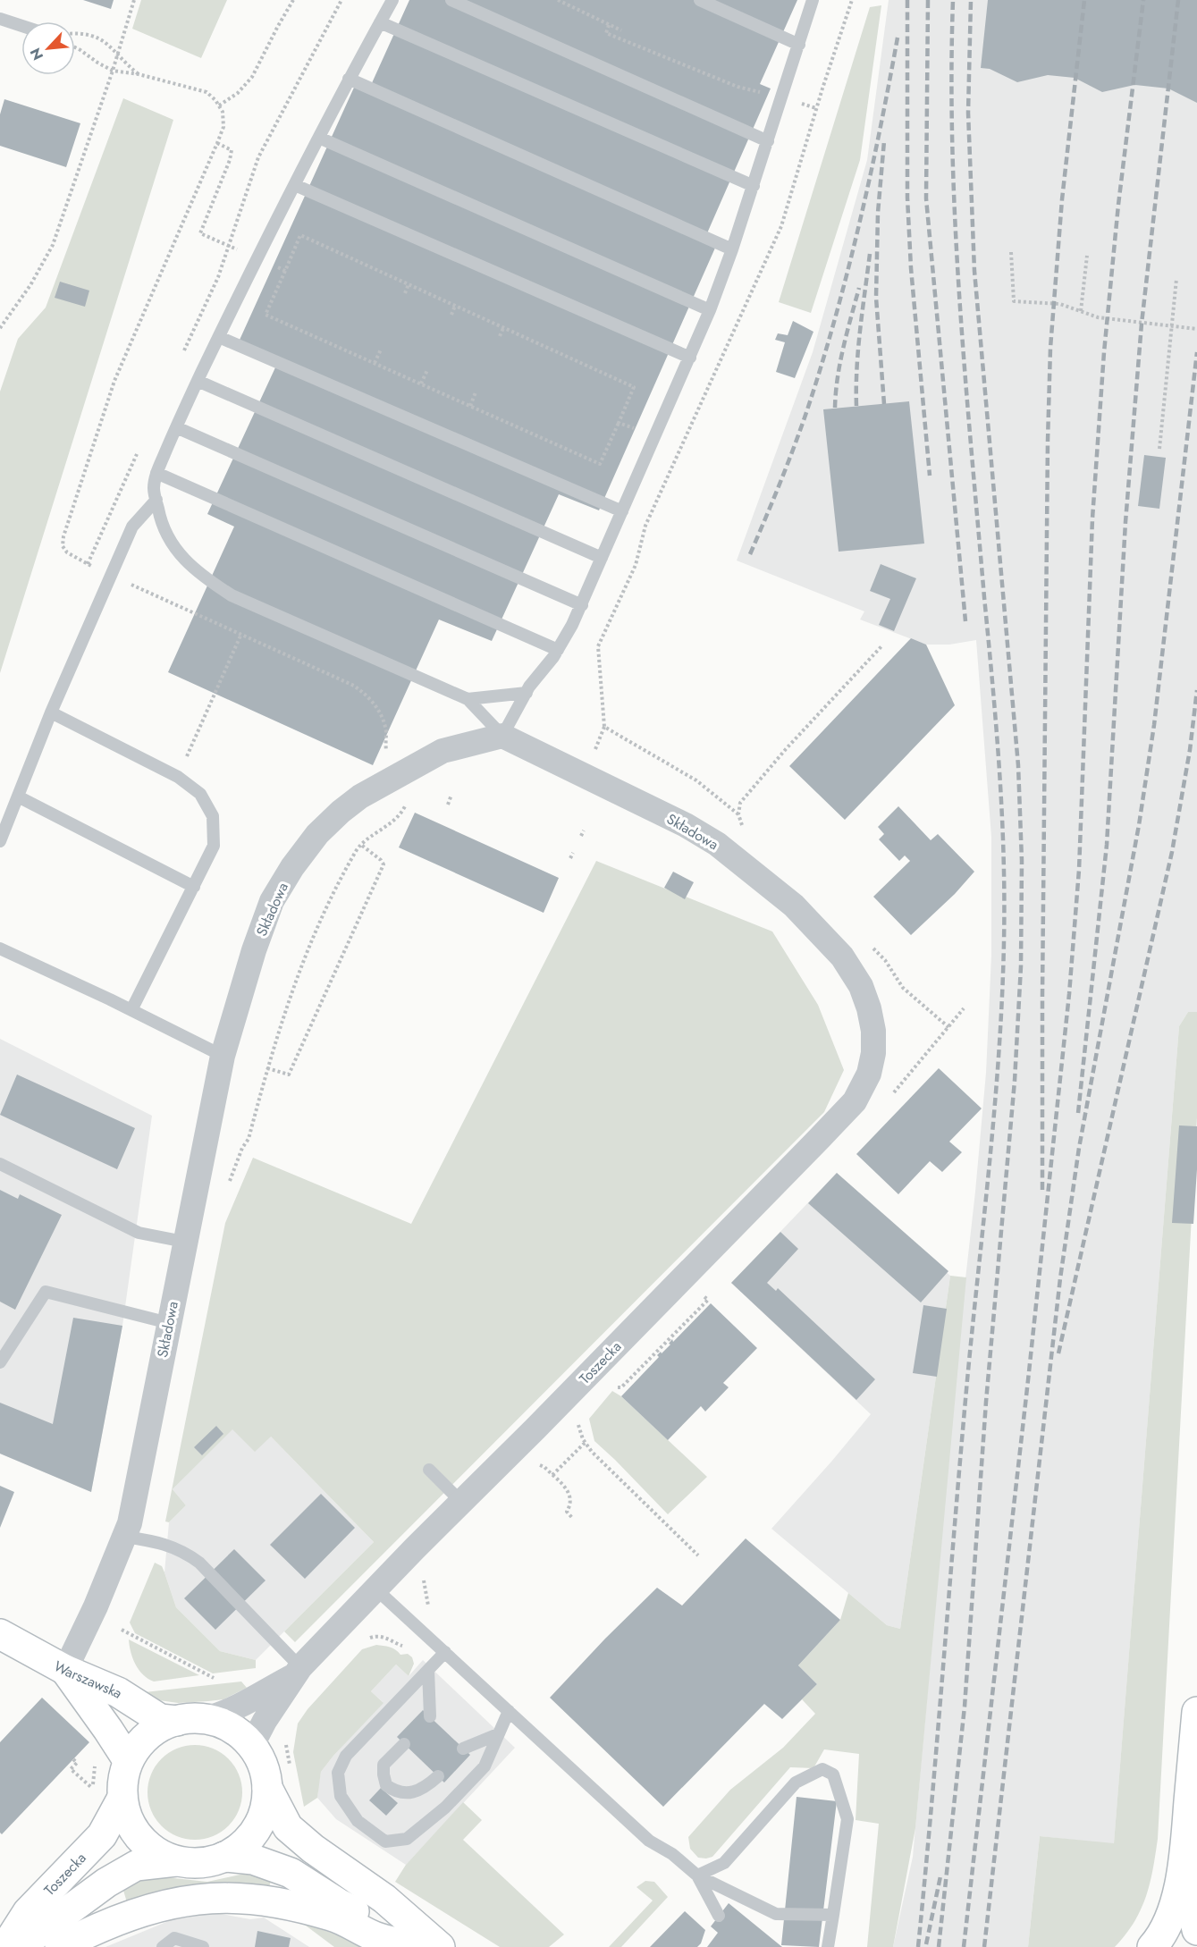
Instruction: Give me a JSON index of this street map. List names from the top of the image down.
{
  "streets": {
    "main road": ["Toszecka", "Warszawska"],
    "street": ["Składowa"]
  },
  "crossings": [
    ["Składowa", "Toszecka"],
    ["Składowa", "Warszawska"],
    ["Toszecka", "Warszawska"]
  ],
  "north": "bottom left"
}
